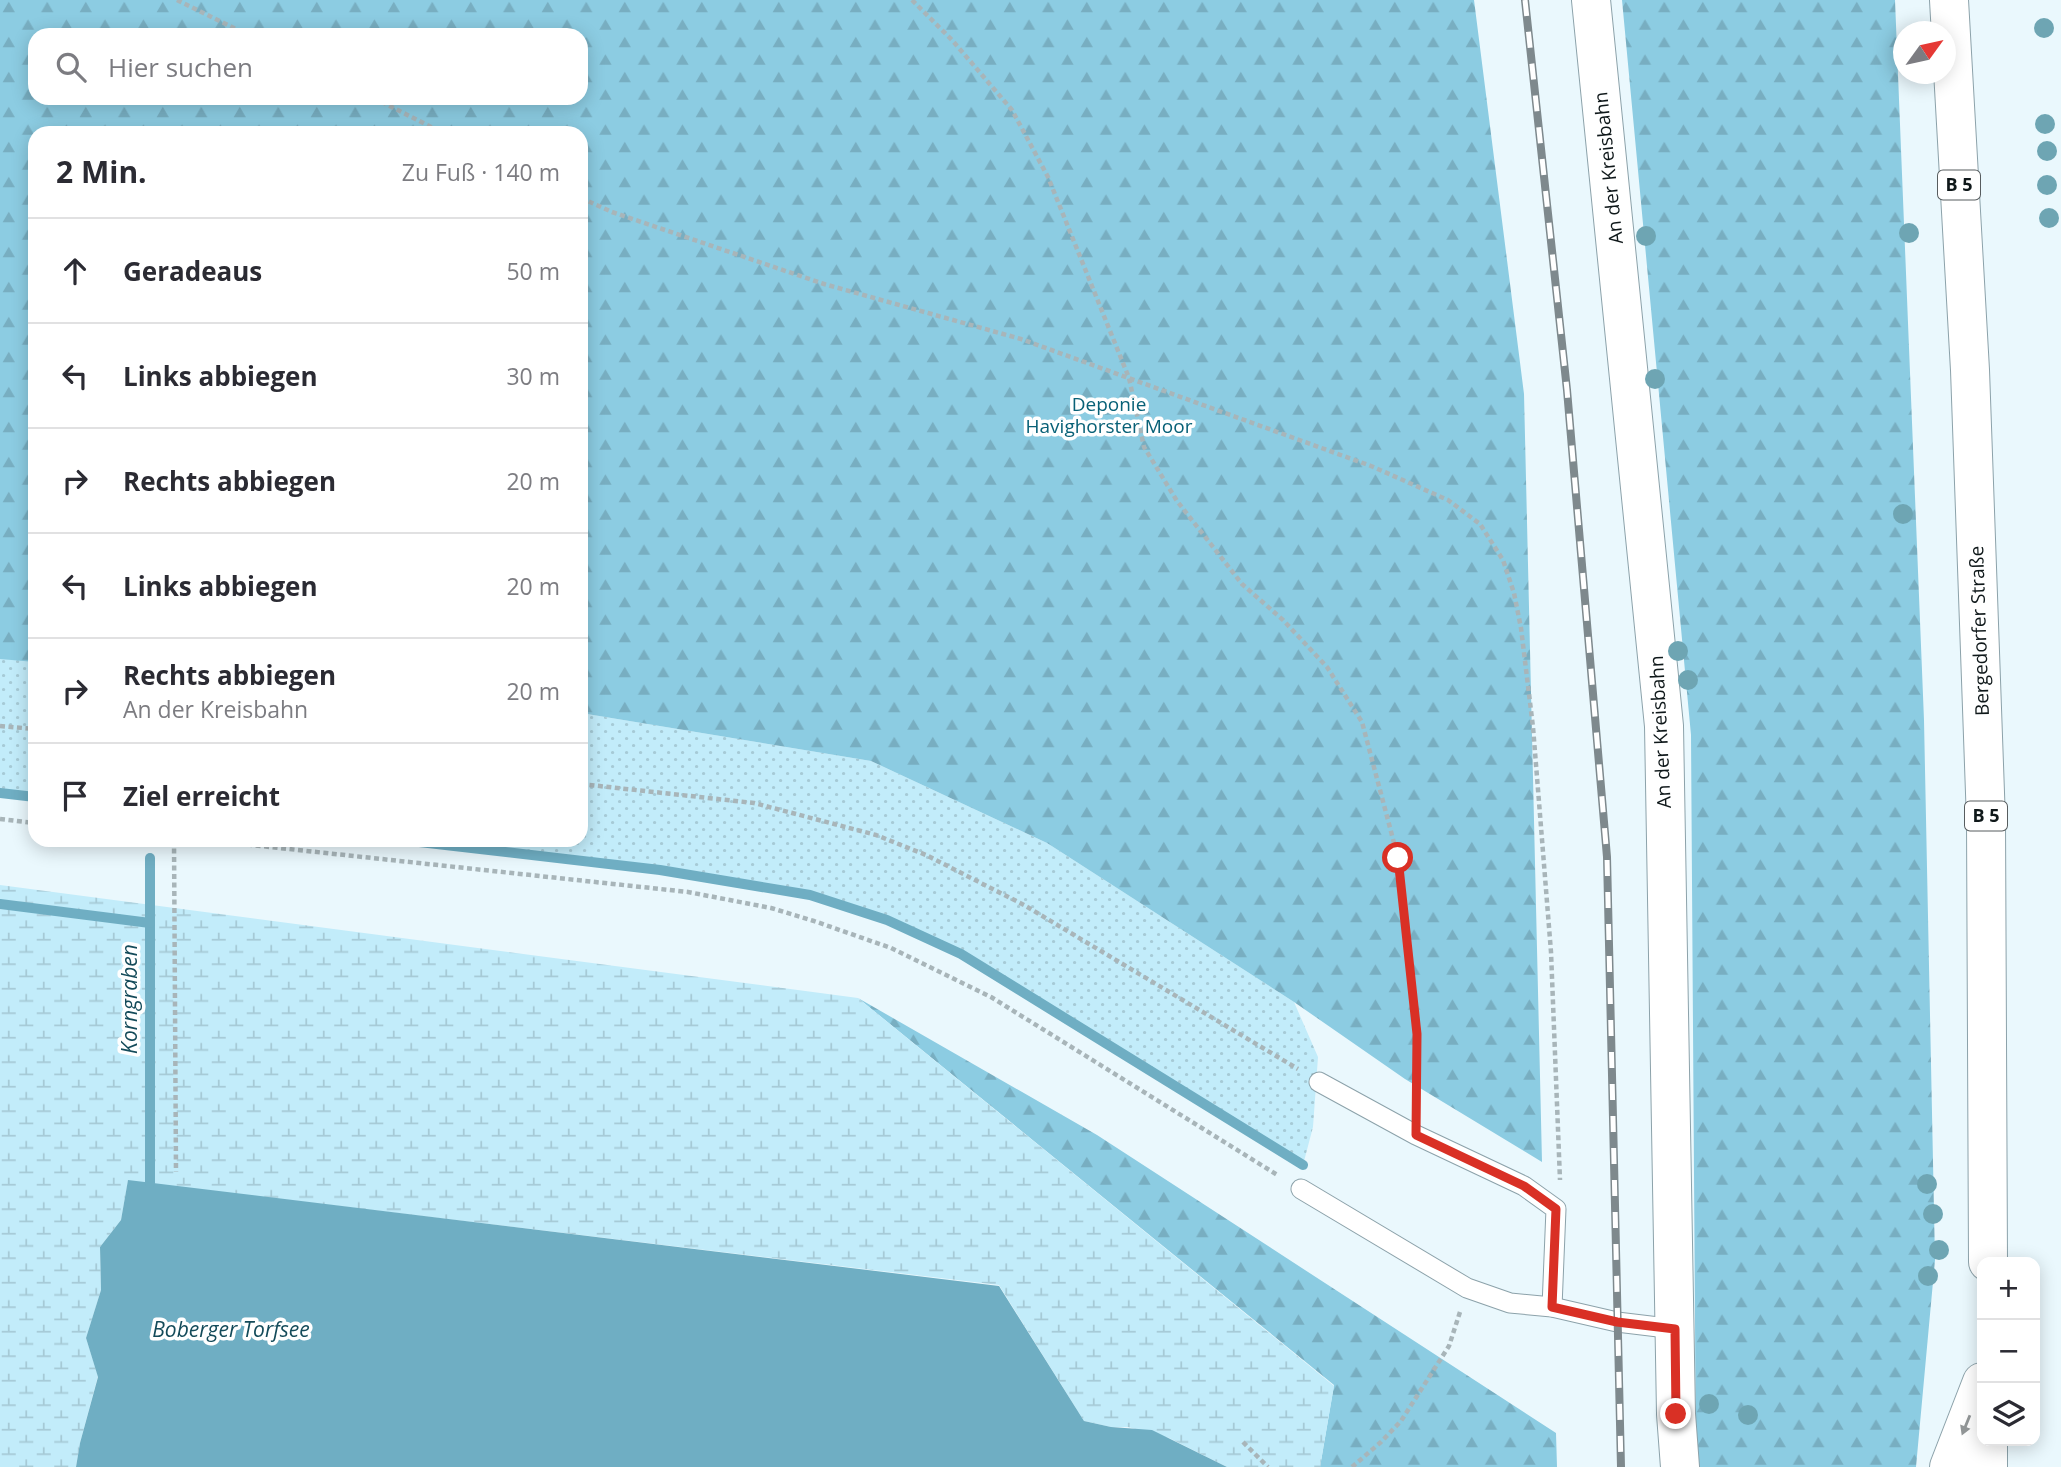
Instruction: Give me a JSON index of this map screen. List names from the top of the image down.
{
  "streets": {
    "street": ["An der Kreisbahn", "B 5", "Bergedorfer Straße"]
  },
  "water": ["Korngraben", "Boberger Torfsee"],
  "parks": ["Deponie Havighorster Moor"],
  "north": "top right",
  "page": {
    "search": "Hier suchen",
    "heading": ["2 Min.", "Zu Fuß · 140 m"],
    "list": [
      ["Geradeaus", "50 m"],
      ["Links abbiegen", "30 m"],
      ["Rechts abbiegen", "20 m"],
      ["Links abbiegen", "20 m"],
      ["Rechts abbiegen", "An der Kreisbahn", "20 m"],
      "Ziel erreicht"
    ],
    "map_buttons": ["+", "−"]
  }
}
